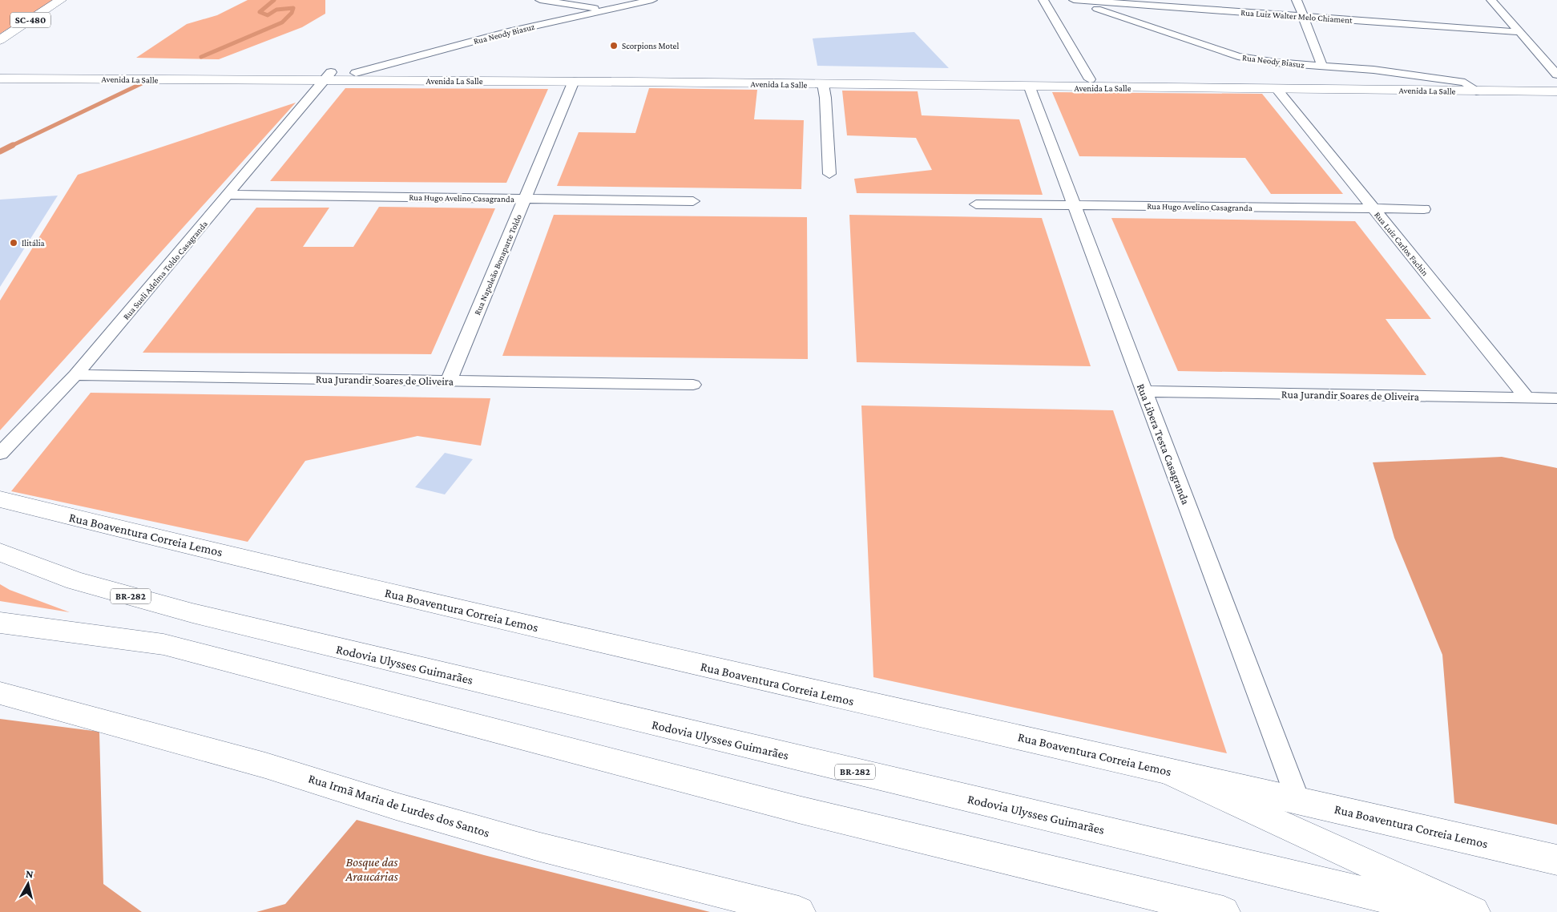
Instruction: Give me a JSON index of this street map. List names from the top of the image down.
{
  "streets": {
    "main road": [
      "SC-480",
      "Avenida La Salle",
      "Rua Boaventura Correia Lemos",
      "BR-282",
      "Rodovia Ulysses Guimarães",
      "Rua Irmã Maria de Lurdes dos Santos"
    ],
    "street": [
      "Rua Luiz Walter Melo Chiament",
      "Rua Neody Biasuz",
      "Rua Hugo Avelino Casagranda",
      "Rua Luiz Carlos Fachin",
      "Rua Napoleão Bonaparte Toldo",
      "Rua Sueli Adelma Toldo Casagranda",
      "Rua Jurandir Soares de Oliveira",
      "Rua Libera Testa Casagranda"
    ]
  },
  "crossings": [
    ["Rua Neody Biasuz", "Avenida La Salle"],
    ["Avenida La Salle", "Rua Luiz Carlos Fachin"],
    ["Avenida La Salle", "Rua Napoleão Bonaparte Toldo"],
    ["Avenida La Salle", "Rua Sueli Adelma Toldo Casagranda"],
    ["Avenida La Salle", "Rua Libera Testa Casagranda"],
    ["Rua Hugo Avelino Casagranda", "Rua Luiz Carlos Fachin"],
    ["Rua Hugo Avelino Casagranda", "Rua Napoleão Bonaparte Toldo"],
    ["Rua Hugo Avelino Casagranda", "Rua Sueli Adelma Toldo Casagranda"],
    ["Rua Hugo Avelino Casagranda", "Rua Libera Testa Casagranda"],
    ["Rua Luiz Carlos Fachin", "Rua Jurandir Soares de Oliveira"],
    ["Rua Napoleão Bonaparte Toldo", "Rua Jurandir Soares de Oliveira"],
    ["Rua Sueli Adelma Toldo Casagranda", "Rua Jurandir Soares de Oliveira"],
    ["Rua Jurandir Soares de Oliveira", "Rua Libera Testa Casagranda"],
    ["Rua Libera Testa Casagranda", "Rua Boaventura Correia Lemos"]
  ],
  "parks": ["Bosque das Araucárias"],
  "places": ["Scorpions Motel", "Ilitália"],
  "north": "top"
}
